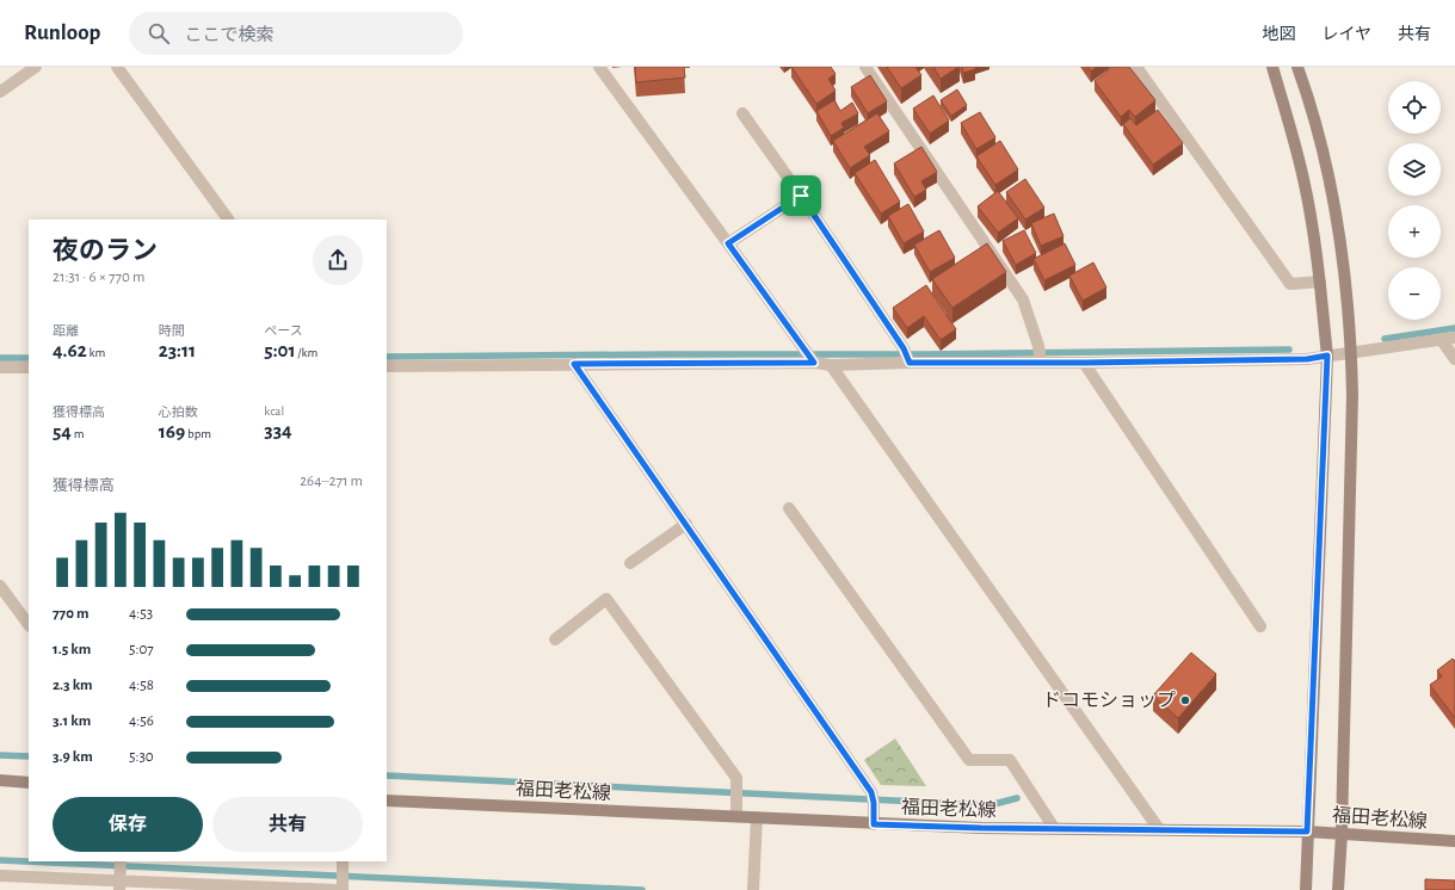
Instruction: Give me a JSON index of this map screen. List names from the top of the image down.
{
  "streets": {
    "street": ["福田老松線"]
  },
  "places": ["ドコモショップ"],
  "page": {
    "header": "Runloop",
    "search": "ここで検索",
    "nav": ["地図", "レイヤ", "共有"],
    "map_buttons": ["+", "−"],
    "heading": ["夜のラン", "21:31 · 6 × 770 m"],
    "stats": [
      ["距離", "4.62 km"],
      ["時間", "23:11"],
      ["ペース", "5:01 /km"],
      ["獲得標高", "54 m"],
      ["心拍数", "169 bpm"],
      ["kcal", "334"]
    ],
    "chart": ["獲得標高", "264–271 m"],
    "list": [
      {
        "name": "770 m",
        "note": "4:53"
      },
      {
        "name": "1.5 km",
        "note": "5:07"
      },
      {
        "name": "2.3 km",
        "note": "4:58"
      },
      {
        "name": "3.1 km",
        "note": "4:56"
      },
      {
        "name": "3.9 km",
        "note": "5:30"
      }
    ],
    "buttons": ["保存", "共有"]
  }
}
